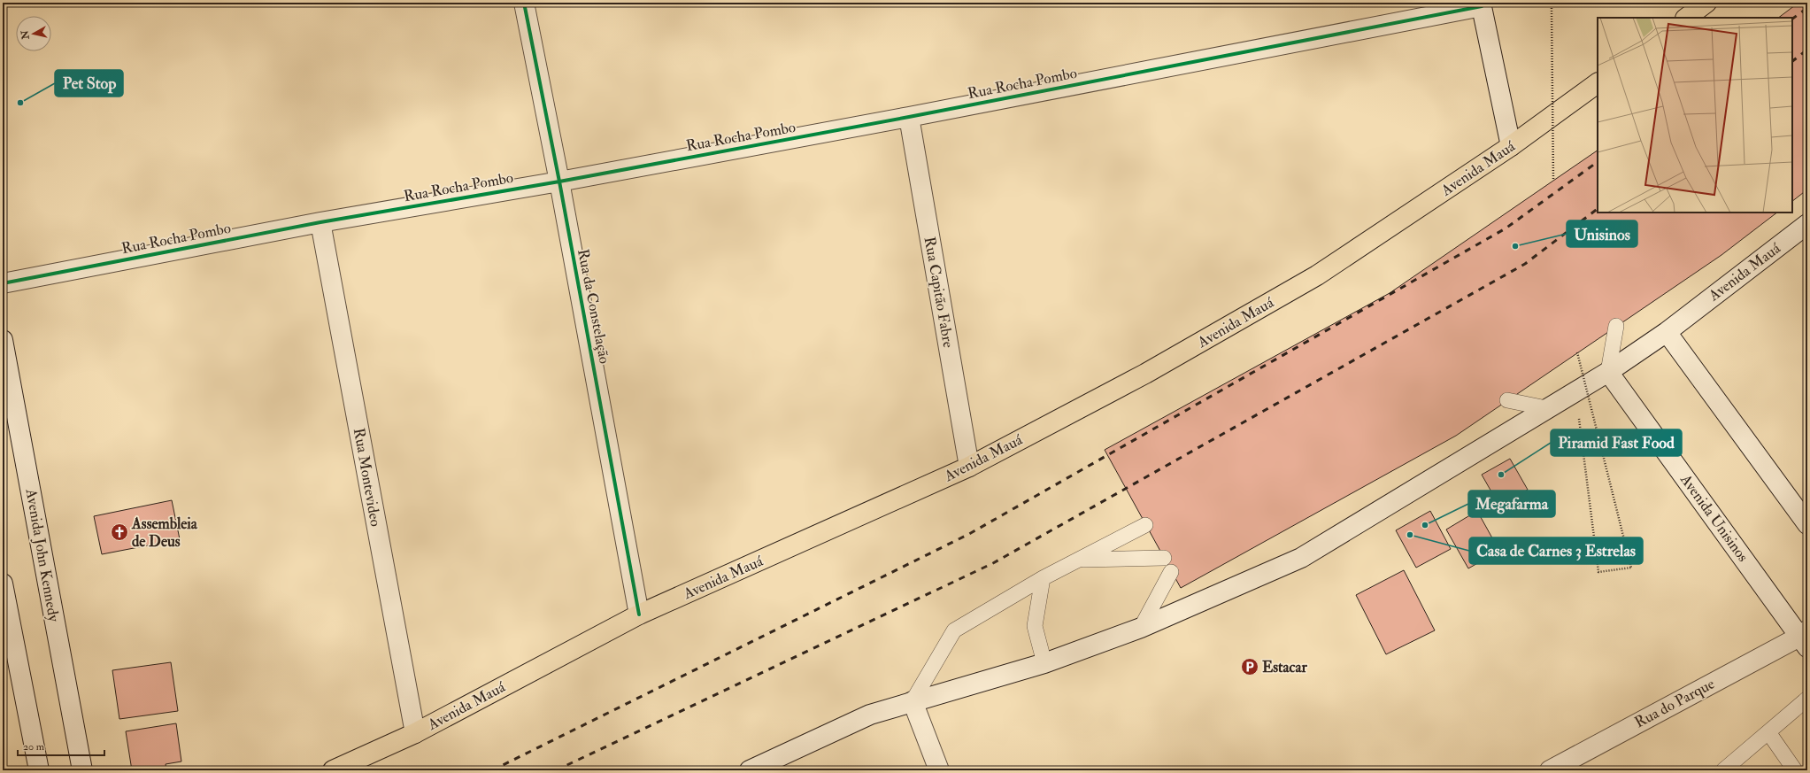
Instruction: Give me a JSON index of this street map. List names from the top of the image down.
{
  "streets": {
    "main road": ["Avenida Mauá"],
    "street": [
      "Rua Rocha Pombo",
      "Rua Capitão Fabre",
      "Rua da Constelação",
      "Rua Montevideo",
      "Avenida Unisinos",
      "Avenida John Kennedy",
      "Rua do Parque"
    ]
  },
  "crossings": [
    ["Rua Rocha Pombo", "Rua Capitão Fabre"],
    ["Rua Rocha Pombo", "Rua da Constelação"],
    ["Rua Rocha Pombo", "Rua Montevideo"],
    ["Avenida Mauá", "Rua Capitão Fabre"],
    ["Avenida Mauá", "Rua da Constelação"],
    ["Avenida Mauá", "Rua Montevideo"],
    ["Avenida Mauá", "Avenida Unisinos"],
    ["Avenida Unisinos", "Rua do Parque"]
  ],
  "places": {
    "other": [
      "Pet Stop",
      "Unisinos",
      "Piramid Fast Food",
      "Megafarma",
      "Casa de Carnes 3 Estrelas"
    ],
    "church": ["Assembleia de Deus"],
    "parking": ["Estacar"]
  },
  "scale_bar": "20 m",
  "north": "left"
}
